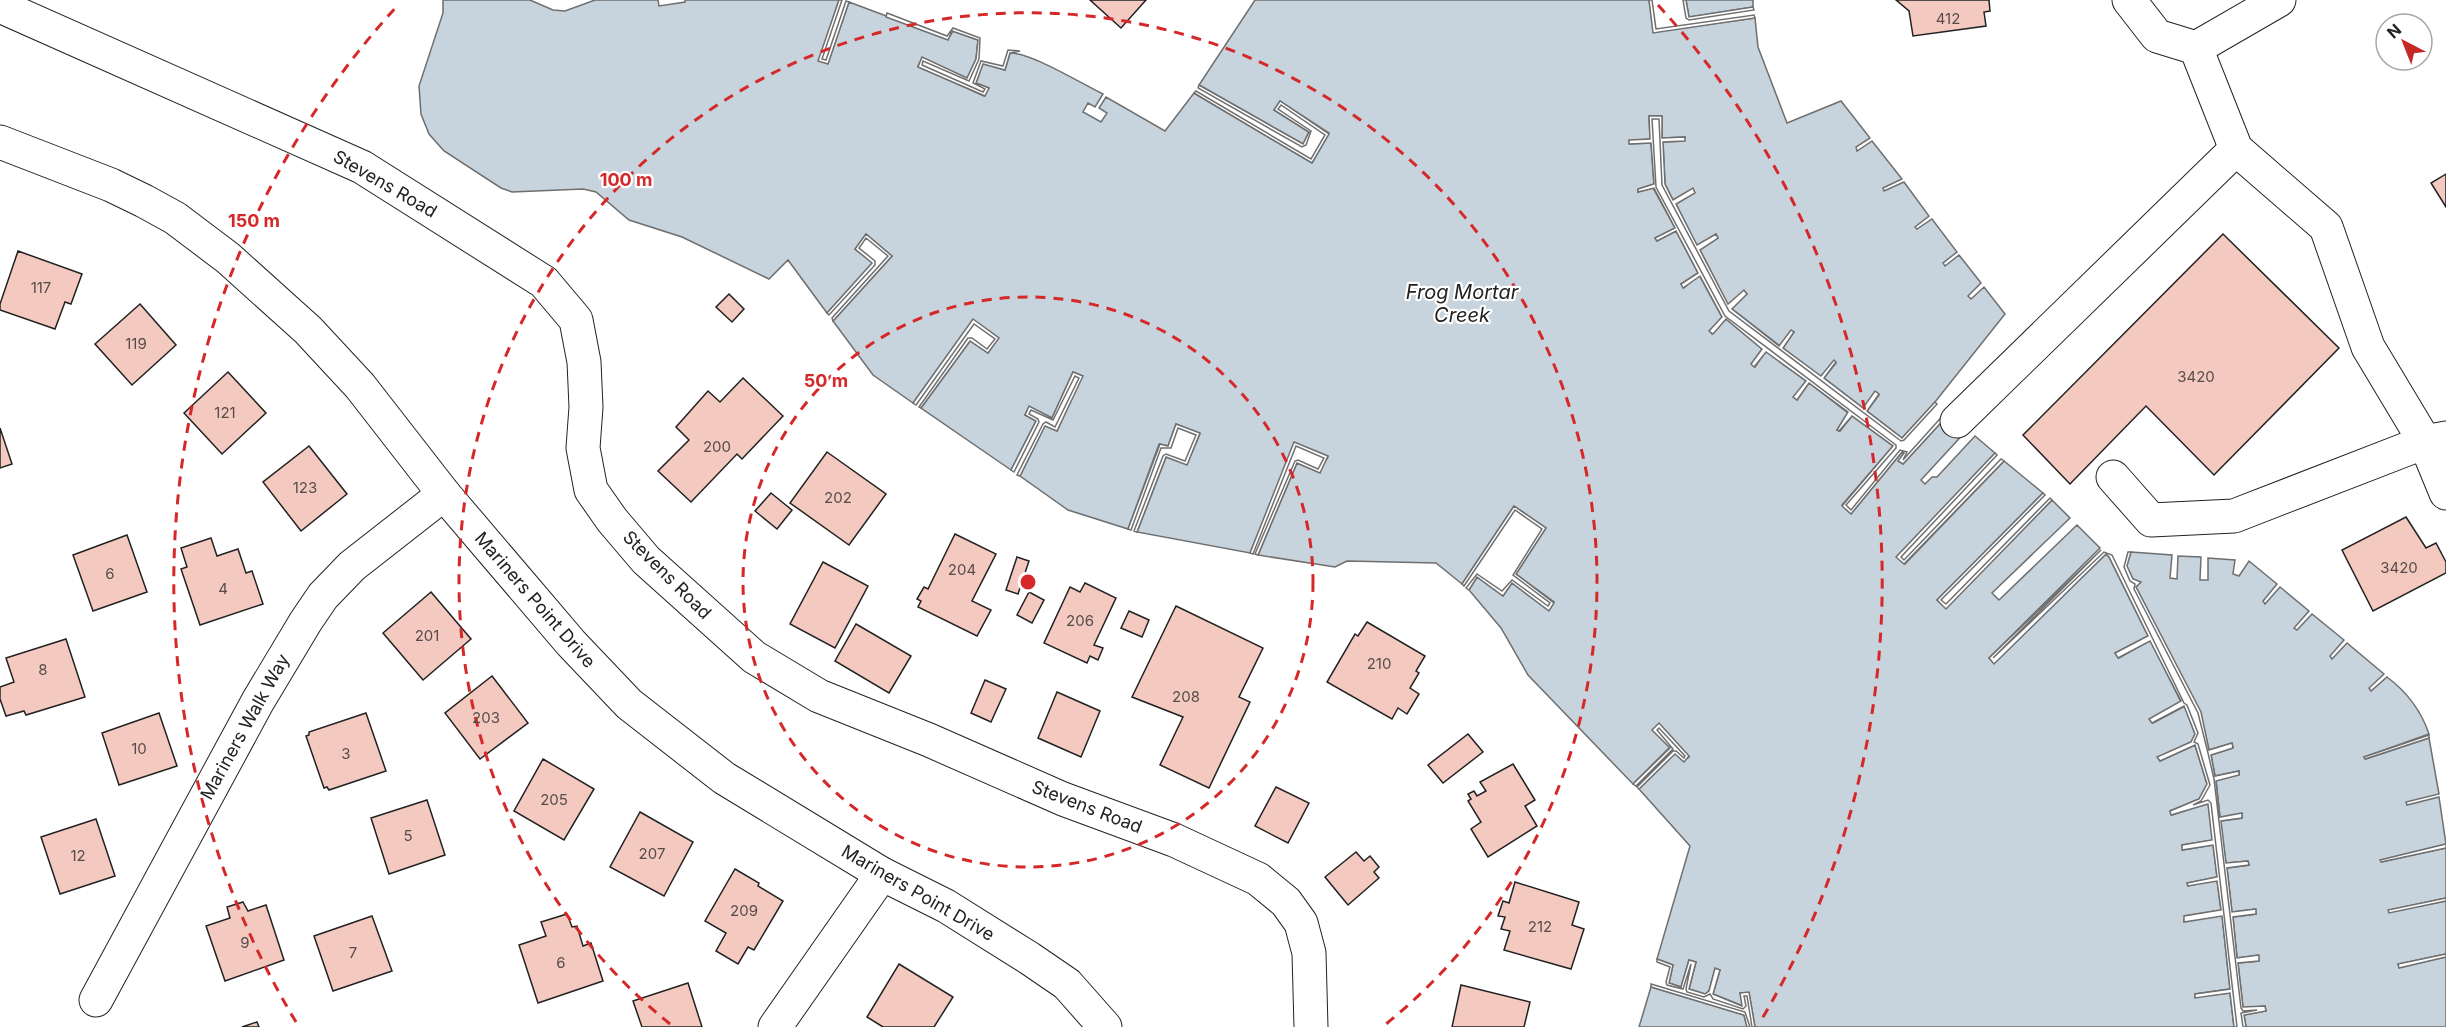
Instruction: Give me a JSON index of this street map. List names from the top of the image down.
{
  "streets": {
    "street": ["Stevens Road", "Mariners Point Drive", "Mariners Walk Way"]
  },
  "crossings": [
    ["Mariners Point Drive", "Mariners Walk Way"]
  ],
  "water": ["Frog Mortar Creek"],
  "house_numbers": [
    "412",
    "117",
    "119",
    "3420",
    "121",
    "200",
    "123",
    "202",
    "3420",
    "204",
    "6",
    "4",
    "206",
    "201",
    "210",
    "8",
    "208",
    "203",
    "10",
    "3",
    "205",
    "5",
    "207",
    "12",
    "209",
    "212",
    "9",
    "7",
    "6"
  ],
  "north": "top left",
  "rings": ["100 m", "150 m", "50 m"]
}
